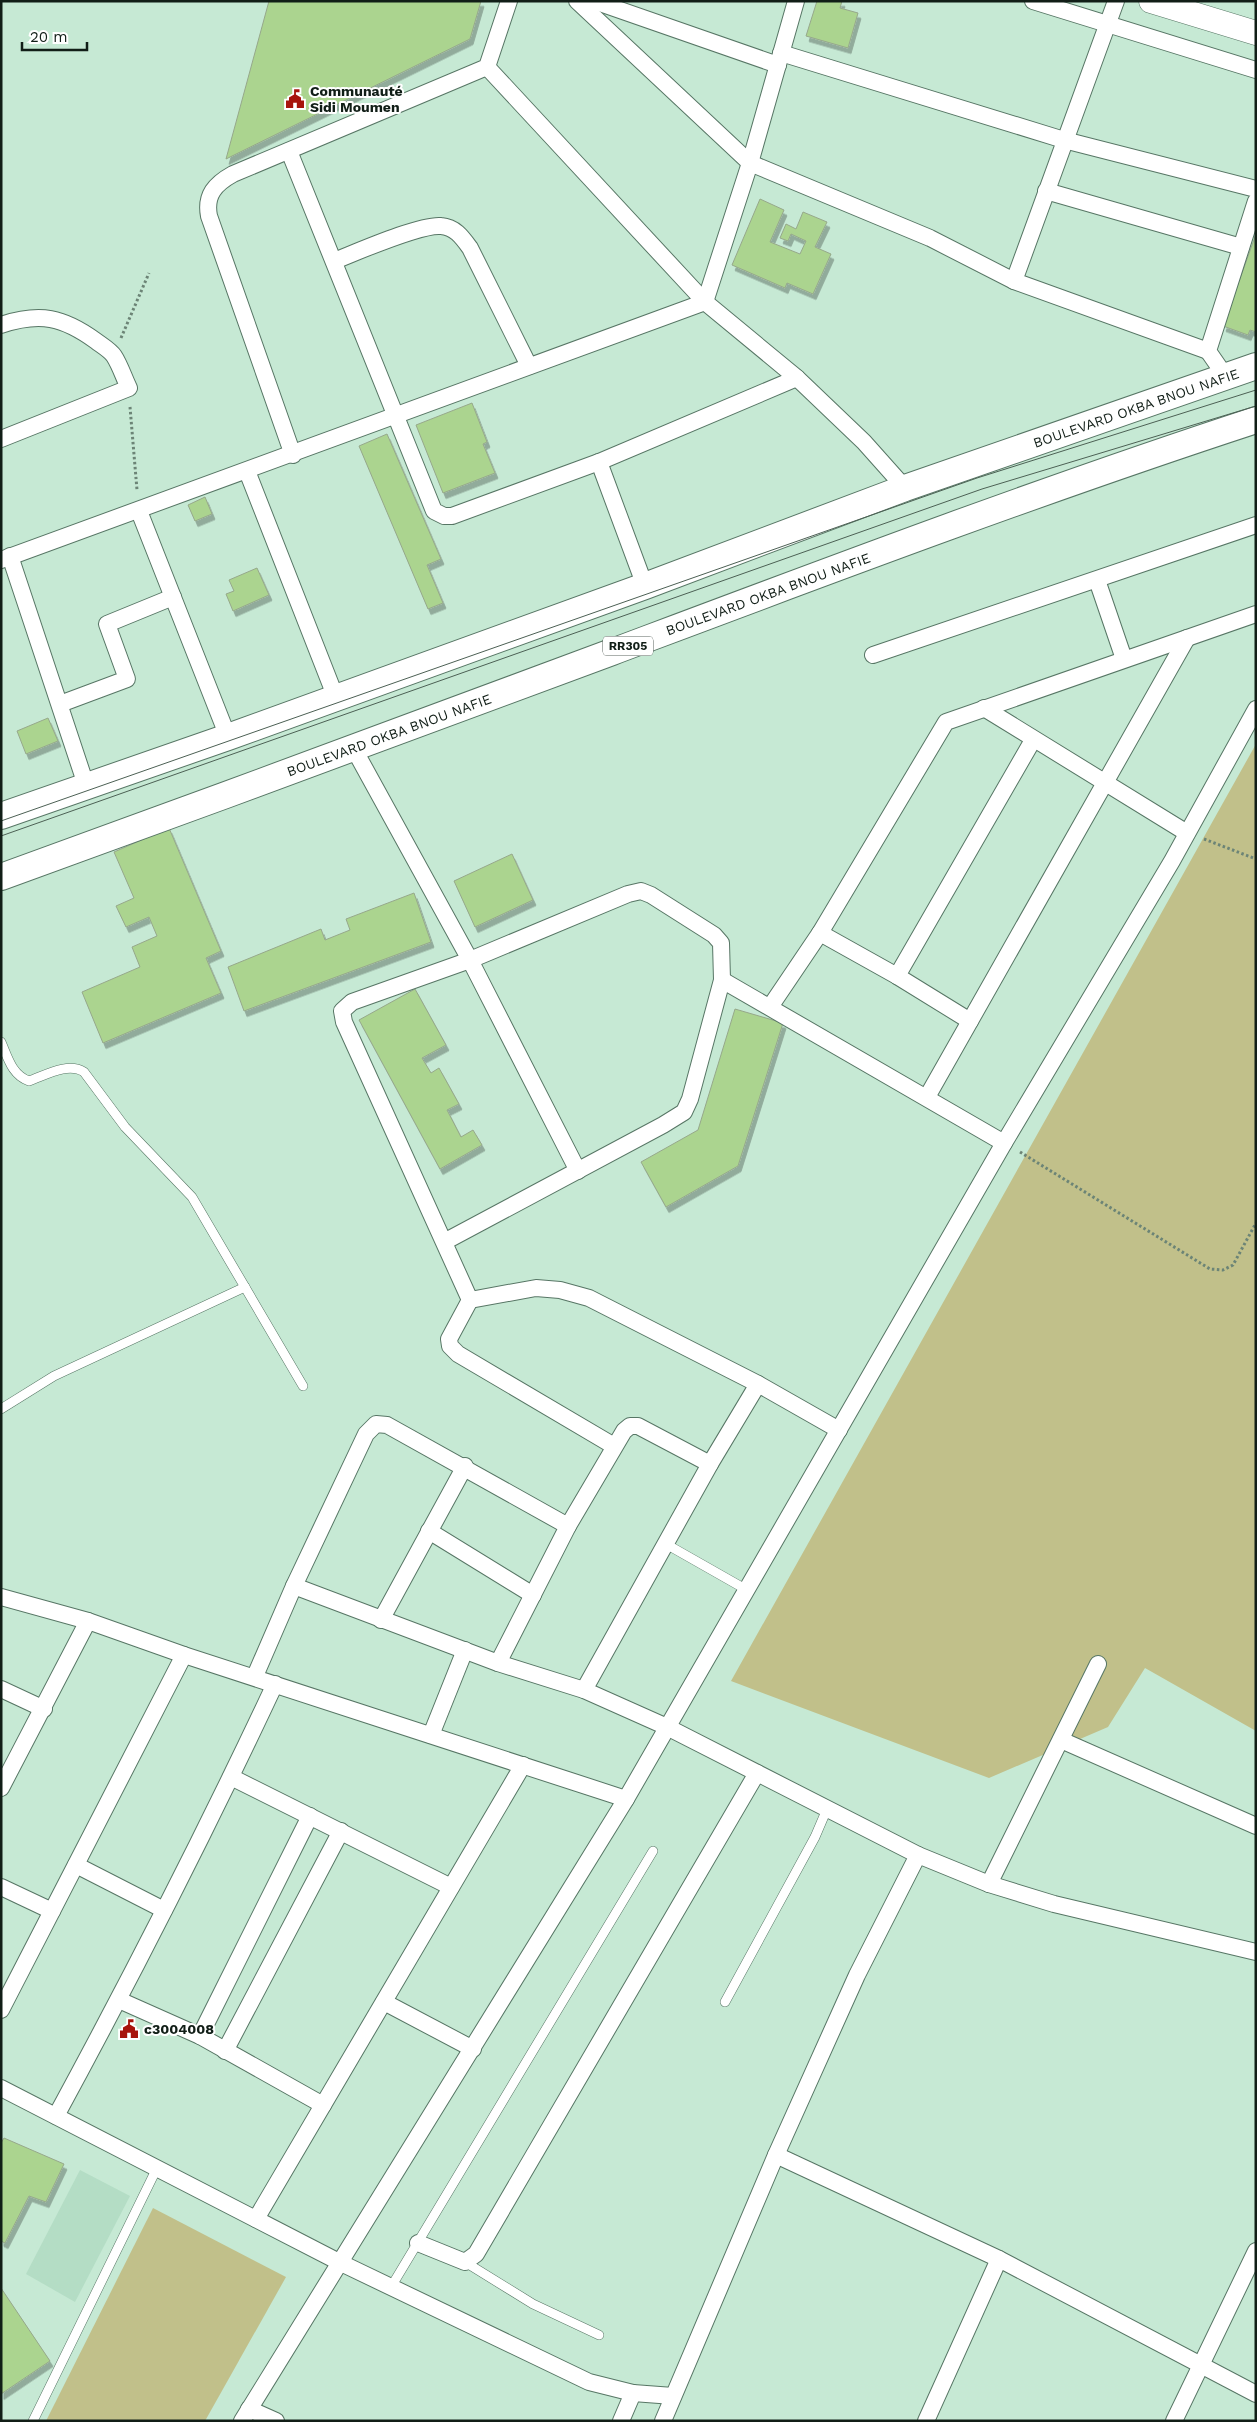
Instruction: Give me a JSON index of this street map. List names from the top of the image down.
{
  "streets": {
    "main road": ["BOULEVARD OKBA BNOU NAFIE", "RR305"]
  },
  "places": {
    "public building": ["Communauté Sidi Moumen", "c3004008"]
  },
  "scale_bar": "20 m"
}
